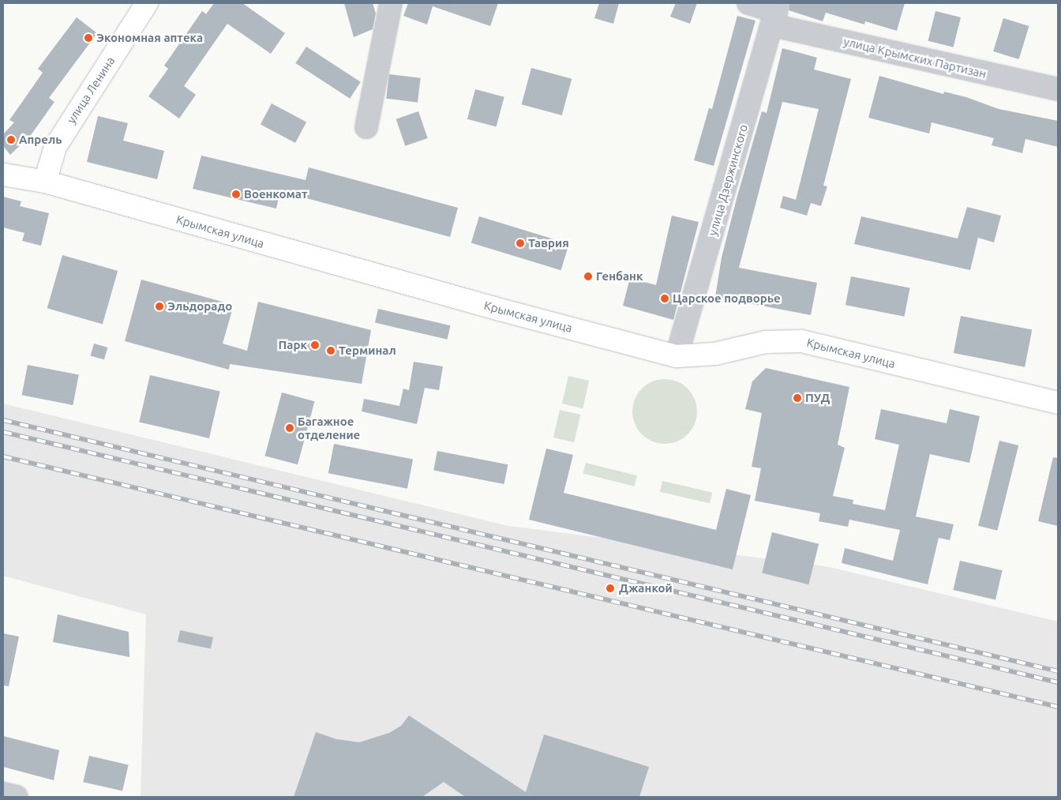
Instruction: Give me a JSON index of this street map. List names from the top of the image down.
{
  "streets": {
    "main road": ["улица Ленина", "Крымская улица"],
    "street": ["улица Крымских Партизан", "улица Дзержинского"]
  },
  "crossings": [
    ["улица Крымских Партизан", "улица Дзержинского"],
    ["улица Ленина", "Крымская улица"],
    ["улица Дзержинского", "Крымская улица"]
  ],
  "places": [
    "Экономная аптека",
    "Апрель",
    "Военкомат",
    "Таврия",
    "Генбанк",
    "Царское подворье",
    "Эльдорадо",
    "Парк",
    "Терминал",
    "ПУД",
    "Багажное отделение",
    "Джанкой"
  ]
}
